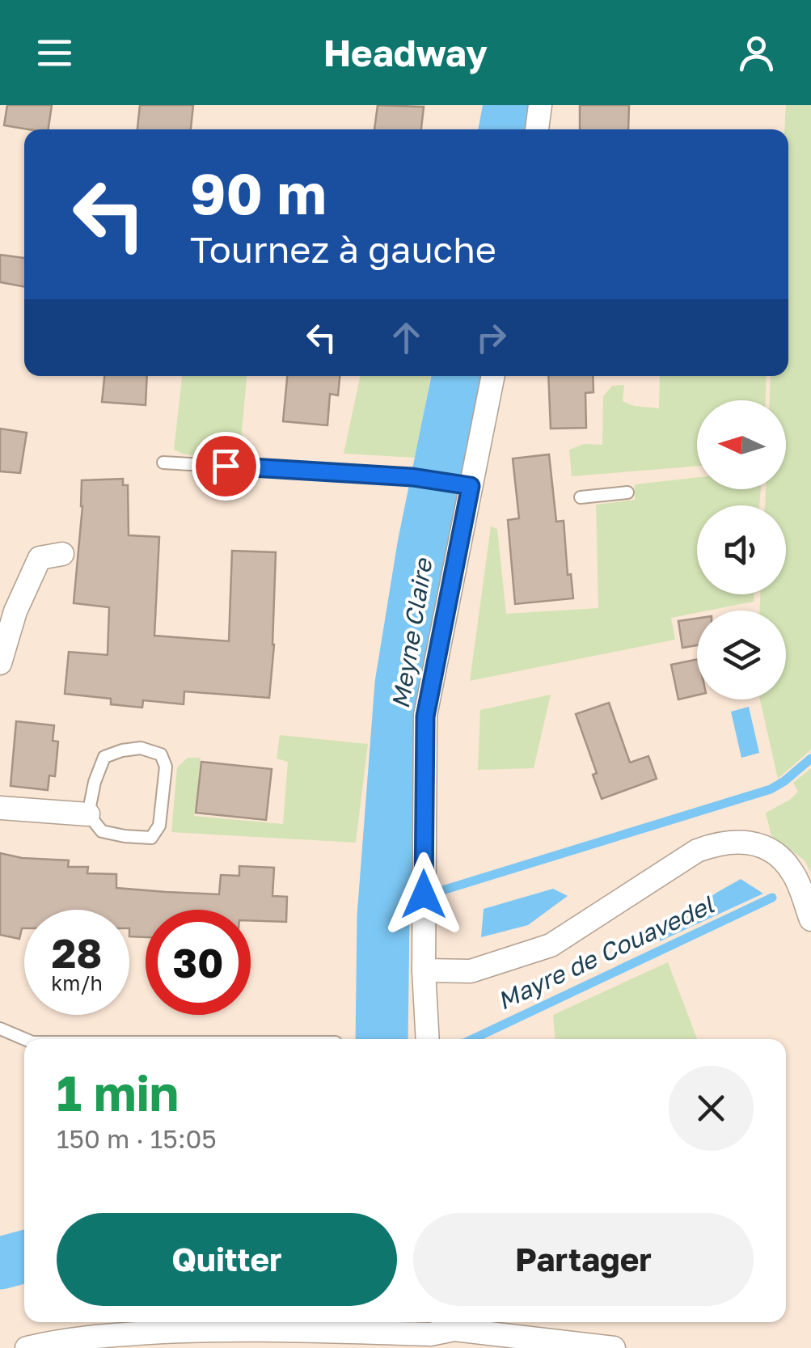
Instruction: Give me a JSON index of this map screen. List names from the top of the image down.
{
  "water": ["Meyne Claire", "Mayre de Couavedel"],
  "north": "left",
  "page": {
    "header": "Headway",
    "turn": ["90 m", "Tournez à gauche"],
    "speed": "28 km/h",
    "limit": "30",
    "heading": ["1 min", "150 m · 15:05"],
    "buttons": ["Quitter", "Partager"]
  }
}
